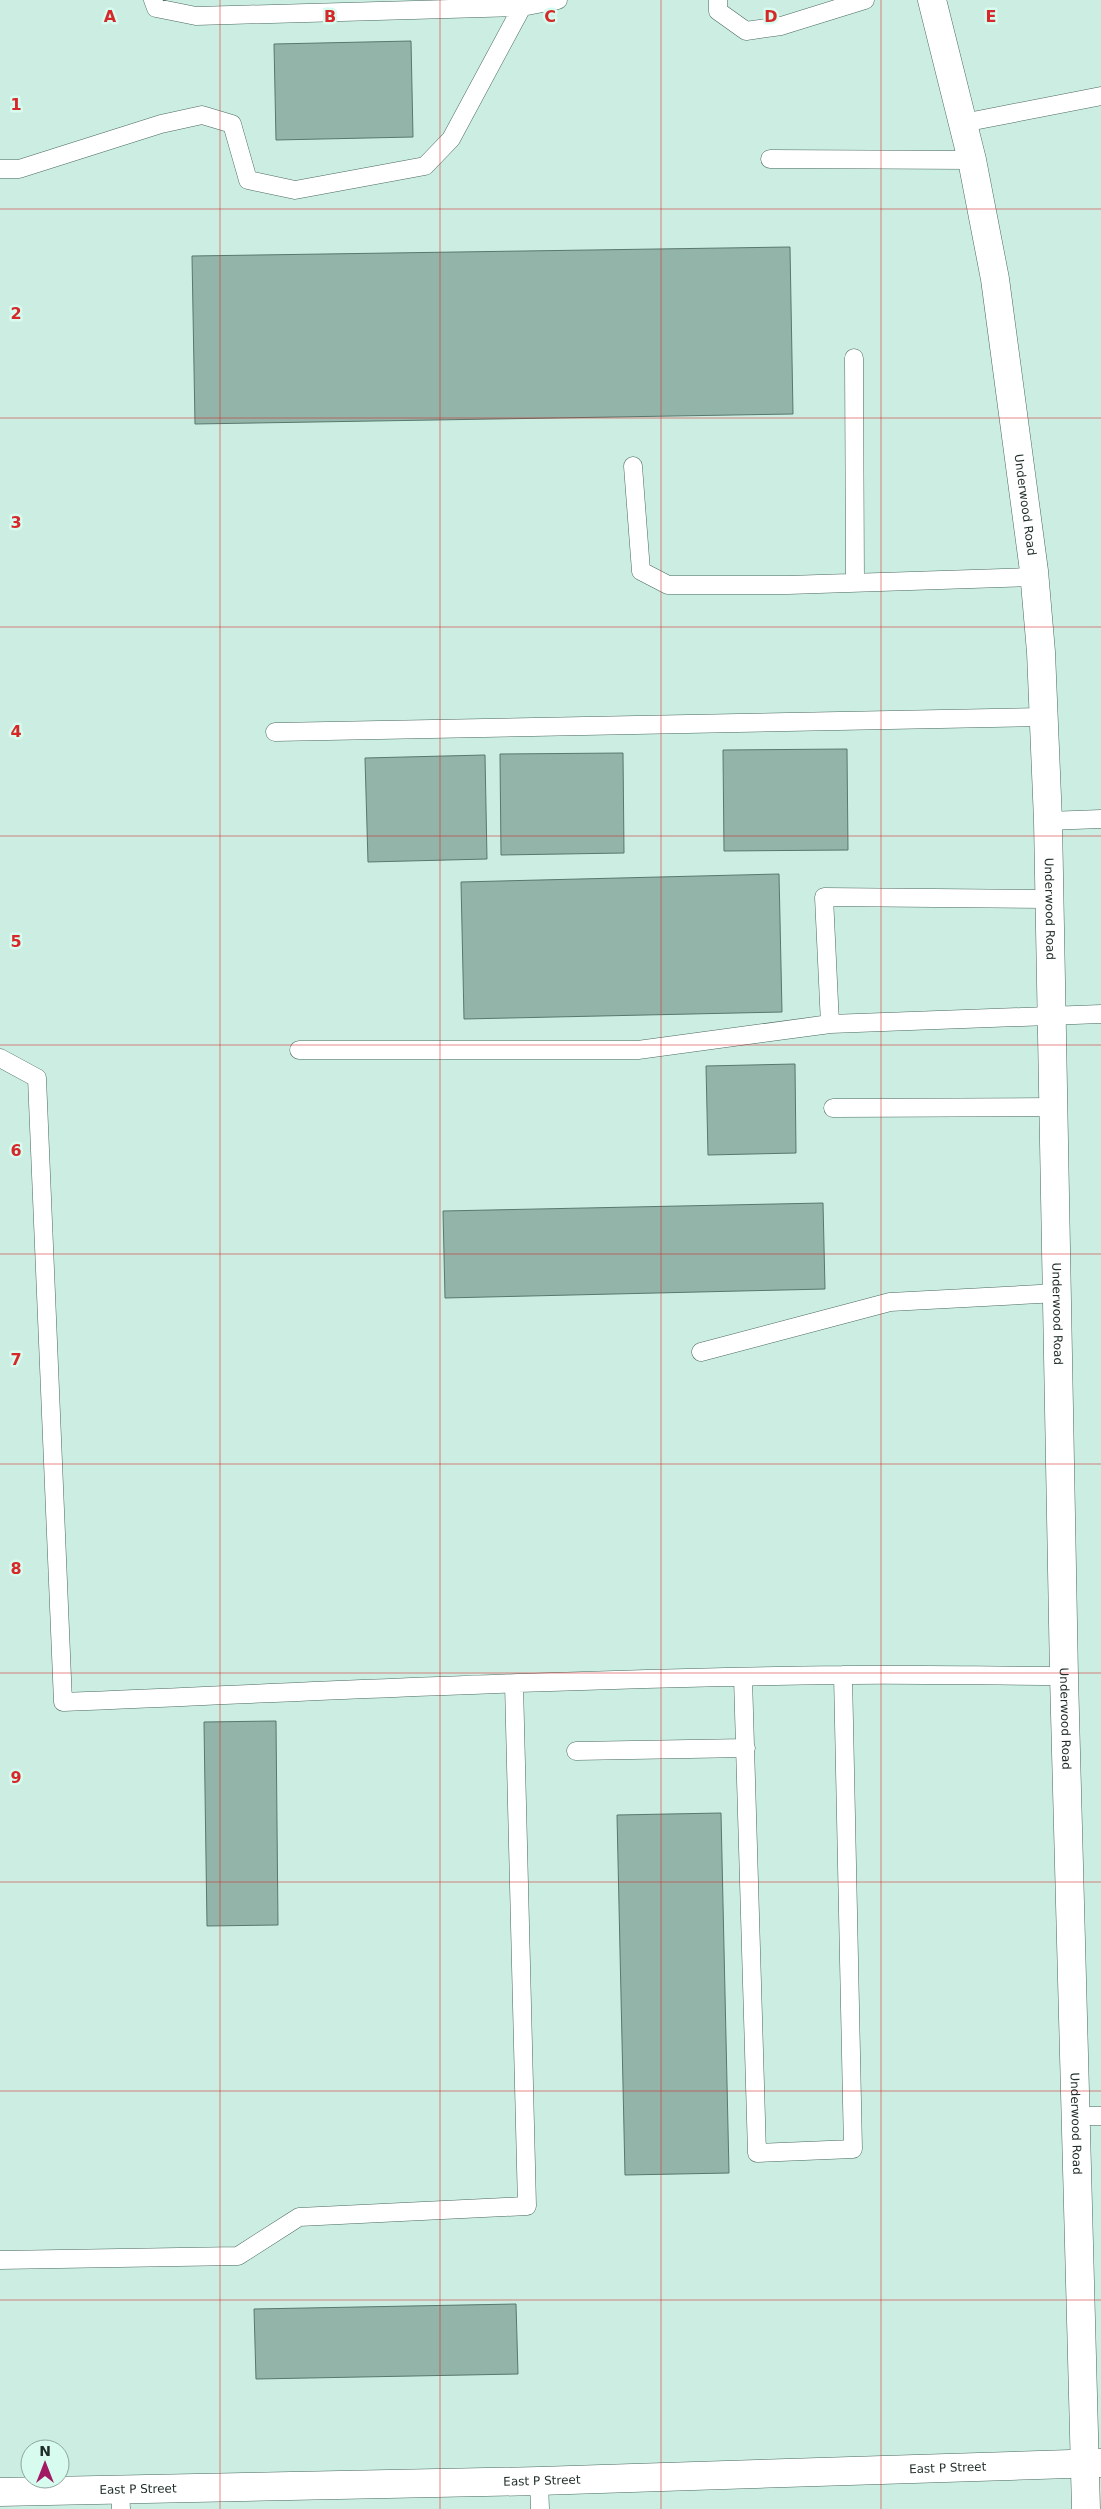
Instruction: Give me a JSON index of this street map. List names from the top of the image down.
{
  "streets": {
    "main road": ["Underwood Road", "East P Street"]
  },
  "crossings": [
    ["Underwood Road", "East P Street"]
  ],
  "north": "top",
  "grid": {
    "columns": [
      "A",
      "B",
      "C",
      "D",
      "E"
    ],
    "rows": [
      "1",
      "2",
      "3",
      "4",
      "5",
      "6",
      "7",
      "8",
      "9"
    ]
  }
}
